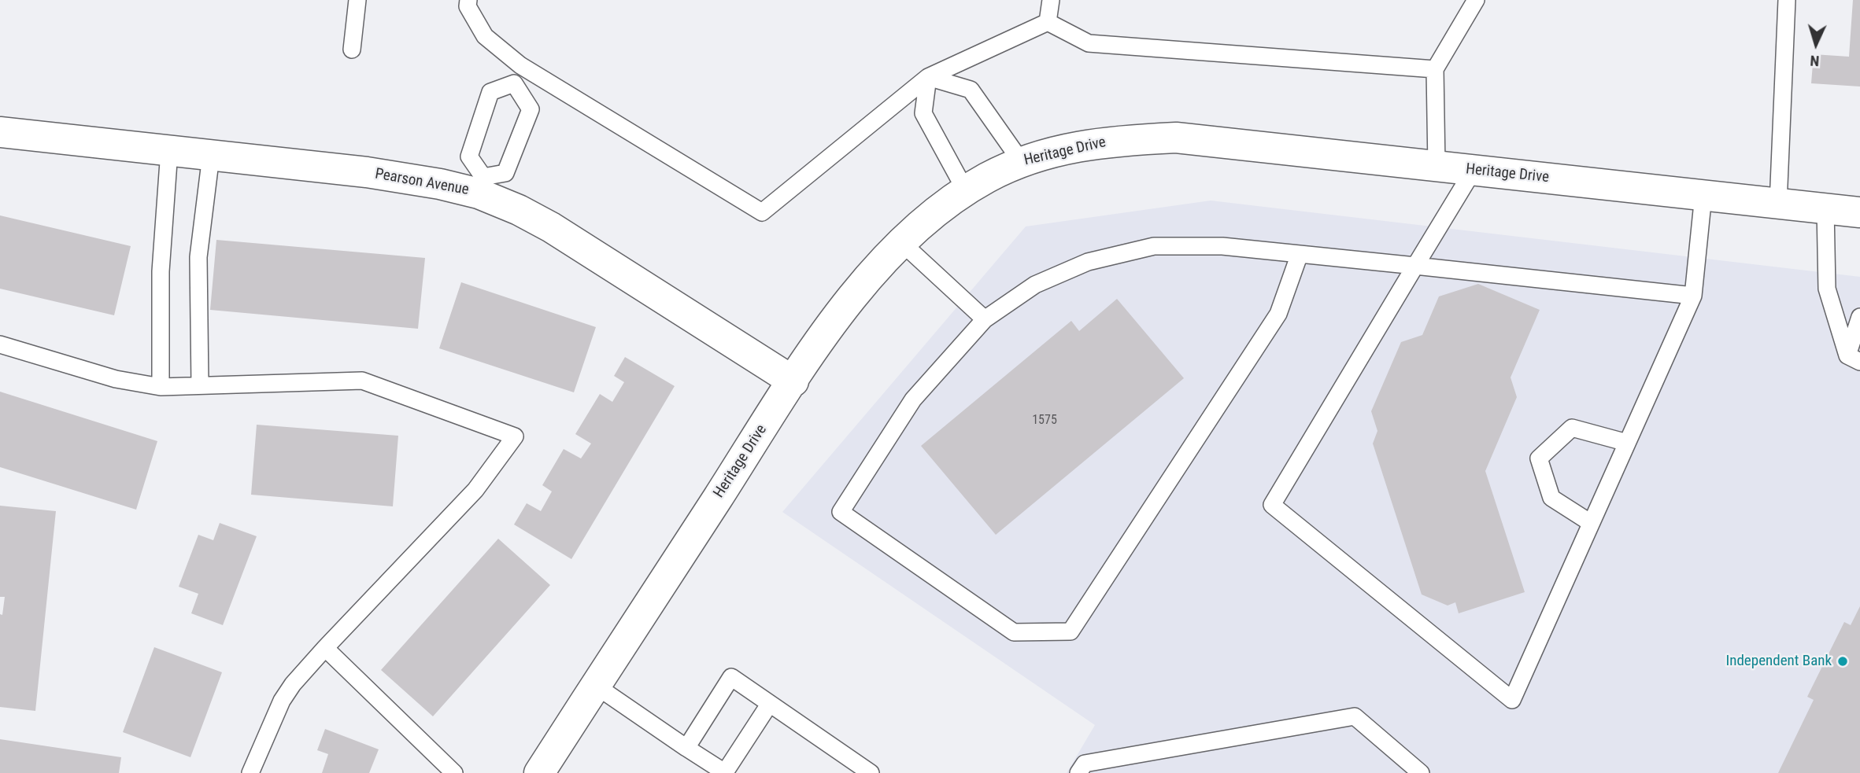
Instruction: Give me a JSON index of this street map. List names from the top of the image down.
{
  "streets": {
    "street": ["Heritage Drive", "Pearson Avenue"]
  },
  "crossings": [
    ["Heritage Drive", "Pearson Avenue"]
  ],
  "places": ["Independent Bank"],
  "house_numbers": ["1575"],
  "north": "bottom"
}
